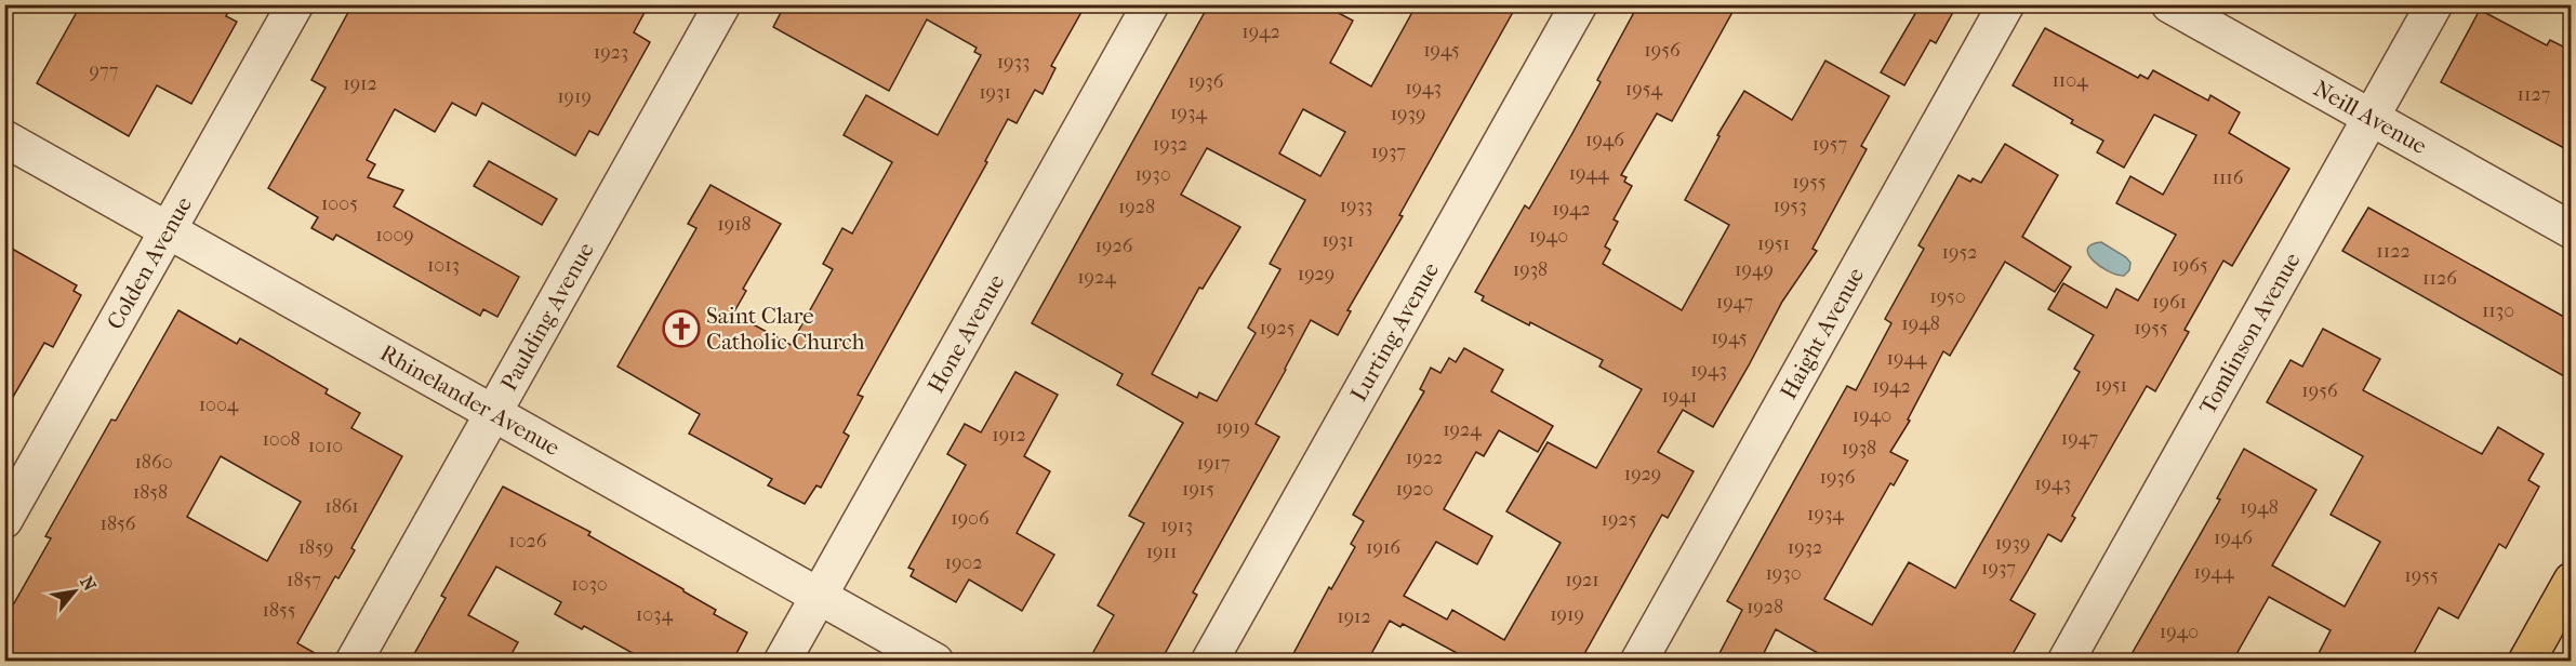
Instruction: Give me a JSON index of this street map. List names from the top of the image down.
{
  "streets": {
    "street": [
      "Neill Avenue",
      "Colden Avenue",
      "Paulding Avenue",
      "Hone Avenue",
      "Lurting Avenue",
      "Haight Avenue",
      "Tomlinson Avenue",
      "Rhinelander Avenue"
    ]
  },
  "crossings": [
    ["Neill Avenue", "Tomlinson Avenue"],
    ["Colden Avenue", "Rhinelander Avenue"],
    ["Paulding Avenue", "Rhinelander Avenue"],
    ["Hone Avenue", "Rhinelander Avenue"]
  ],
  "places": {
    "church": ["Saint Clare Catholic Church"]
  },
  "house_numbers": [
    "1942",
    "1945",
    "1956",
    "1923",
    "1933",
    "977",
    "1104",
    "1936",
    "1912",
    "1943",
    "1954",
    "1931",
    "1127",
    "1919",
    "1934",
    "1939",
    "1946",
    "1932",
    "1957",
    "1937",
    "1944",
    "1930",
    "1116",
    "1955",
    "1005",
    "1933",
    "1953",
    "1928",
    "1942",
    "1918",
    "1009",
    "1940",
    "1931",
    "1951",
    "1926",
    "1122",
    "1952",
    "1013",
    "1965",
    "1938",
    "1949",
    "1929",
    "1924",
    "1126",
    "1950",
    "1947",
    "1961",
    "1130",
    "1948",
    "1925",
    "1955",
    "1945",
    "1944",
    "1943",
    "1951",
    "1942",
    "1956",
    "1941",
    "1004",
    "1940",
    "1919",
    "1924",
    "1912",
    "1947",
    "1008",
    "1010",
    "1938",
    "1922",
    "1860",
    "1917",
    "1929",
    "1936",
    "1943",
    "1915",
    "1920",
    "1858",
    "1861",
    "1948",
    "1934",
    "1906",
    "1925",
    "1856",
    "1913",
    "1946",
    "1026",
    "1939",
    "1859",
    "1916",
    "1932",
    "1911",
    "1902",
    "1937",
    "1944",
    "1930",
    "1955",
    "1857",
    "1921",
    "1030",
    "1928",
    "1855",
    "1034",
    "1919",
    "1912",
    "1940"
  ],
  "north": "top right"
}
